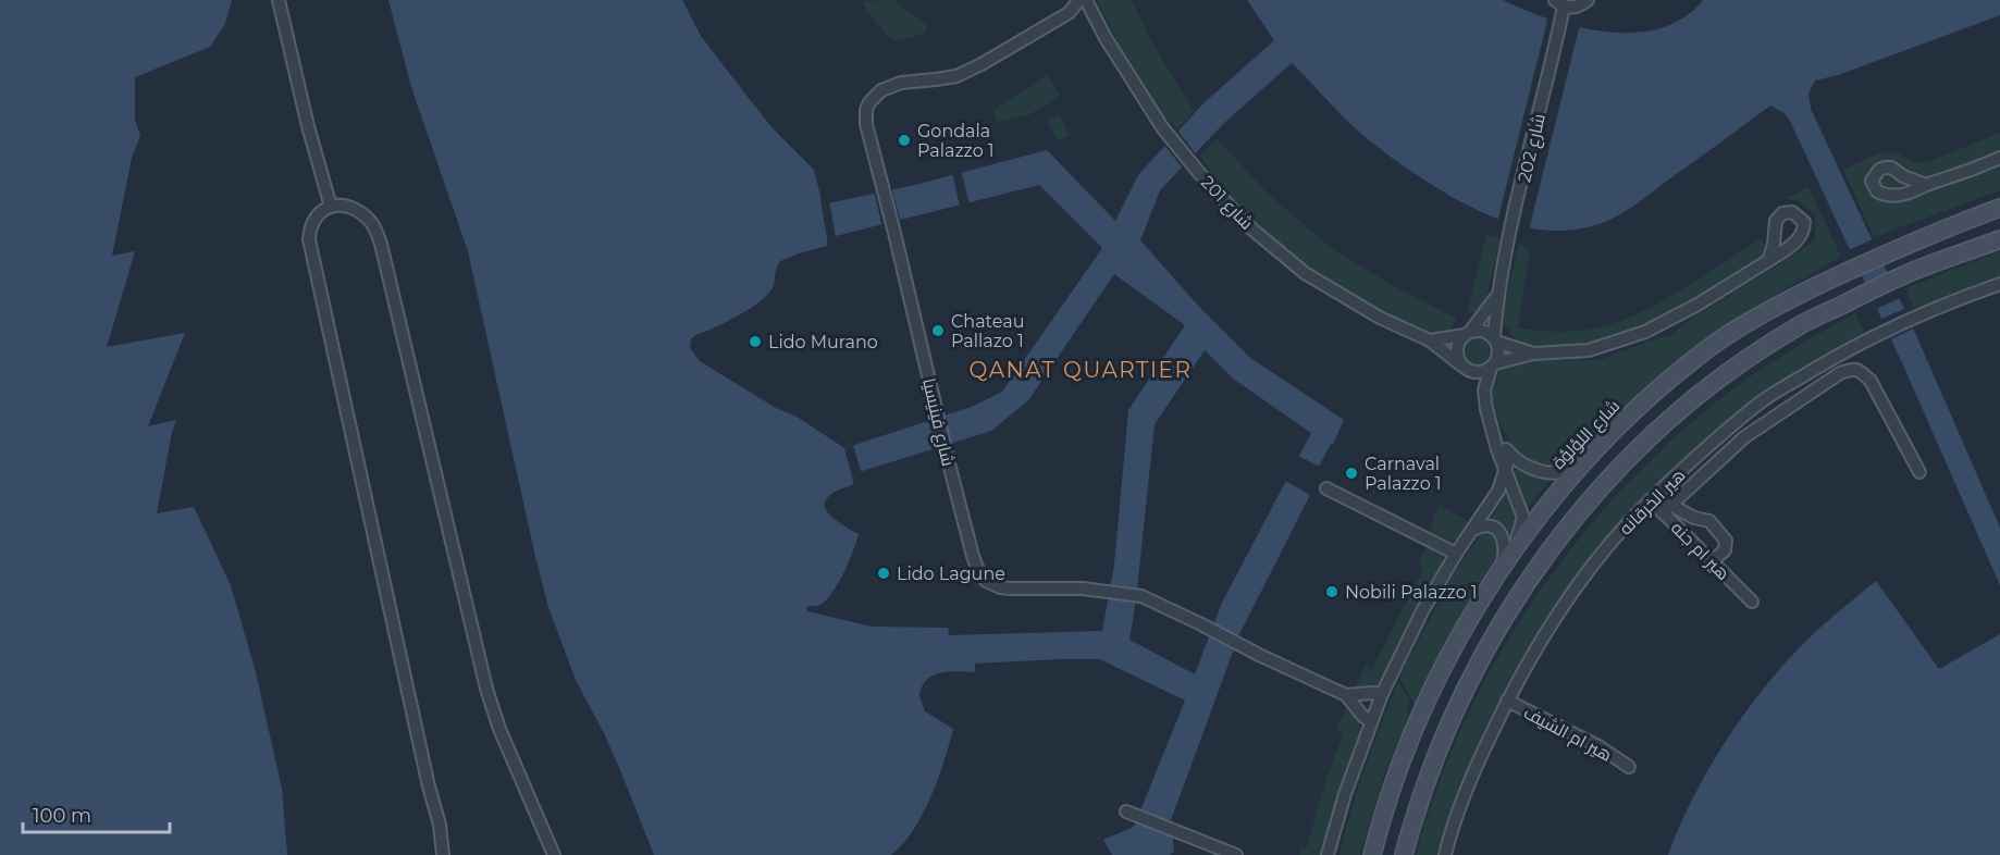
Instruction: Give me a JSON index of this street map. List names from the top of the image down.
{
  "streets": {
    "main road": ["شارع اللؤلؤة"],
    "street": [
      "شارع 202",
      "شارع 201",
      "شارع فينيسيا",
      "هير الخرقانه",
      "هير ام جنه",
      "هير ام الشيف"
    ]
  },
  "crossings": [
    ["شارع 202", "شارع 201"],
    ["شارع 201", "شارع فينيسيا"],
    ["شارع 201", "شارع اللؤلؤة"],
    ["هير الخرقانه", "هير ام جنه"],
    ["هير الخرقانه", "هير ام الشيف"]
  ],
  "districts": ["QANAT QUARTIER"],
  "places": [
    "Gondala Palazzo 1",
    "Chateau Pallazo 1",
    "Lido Murano",
    "Carnaval Palazzo 1",
    "Lido Lagune",
    "Nobili Palazzo 1"
  ],
  "scale_bar": "100 m"
}
